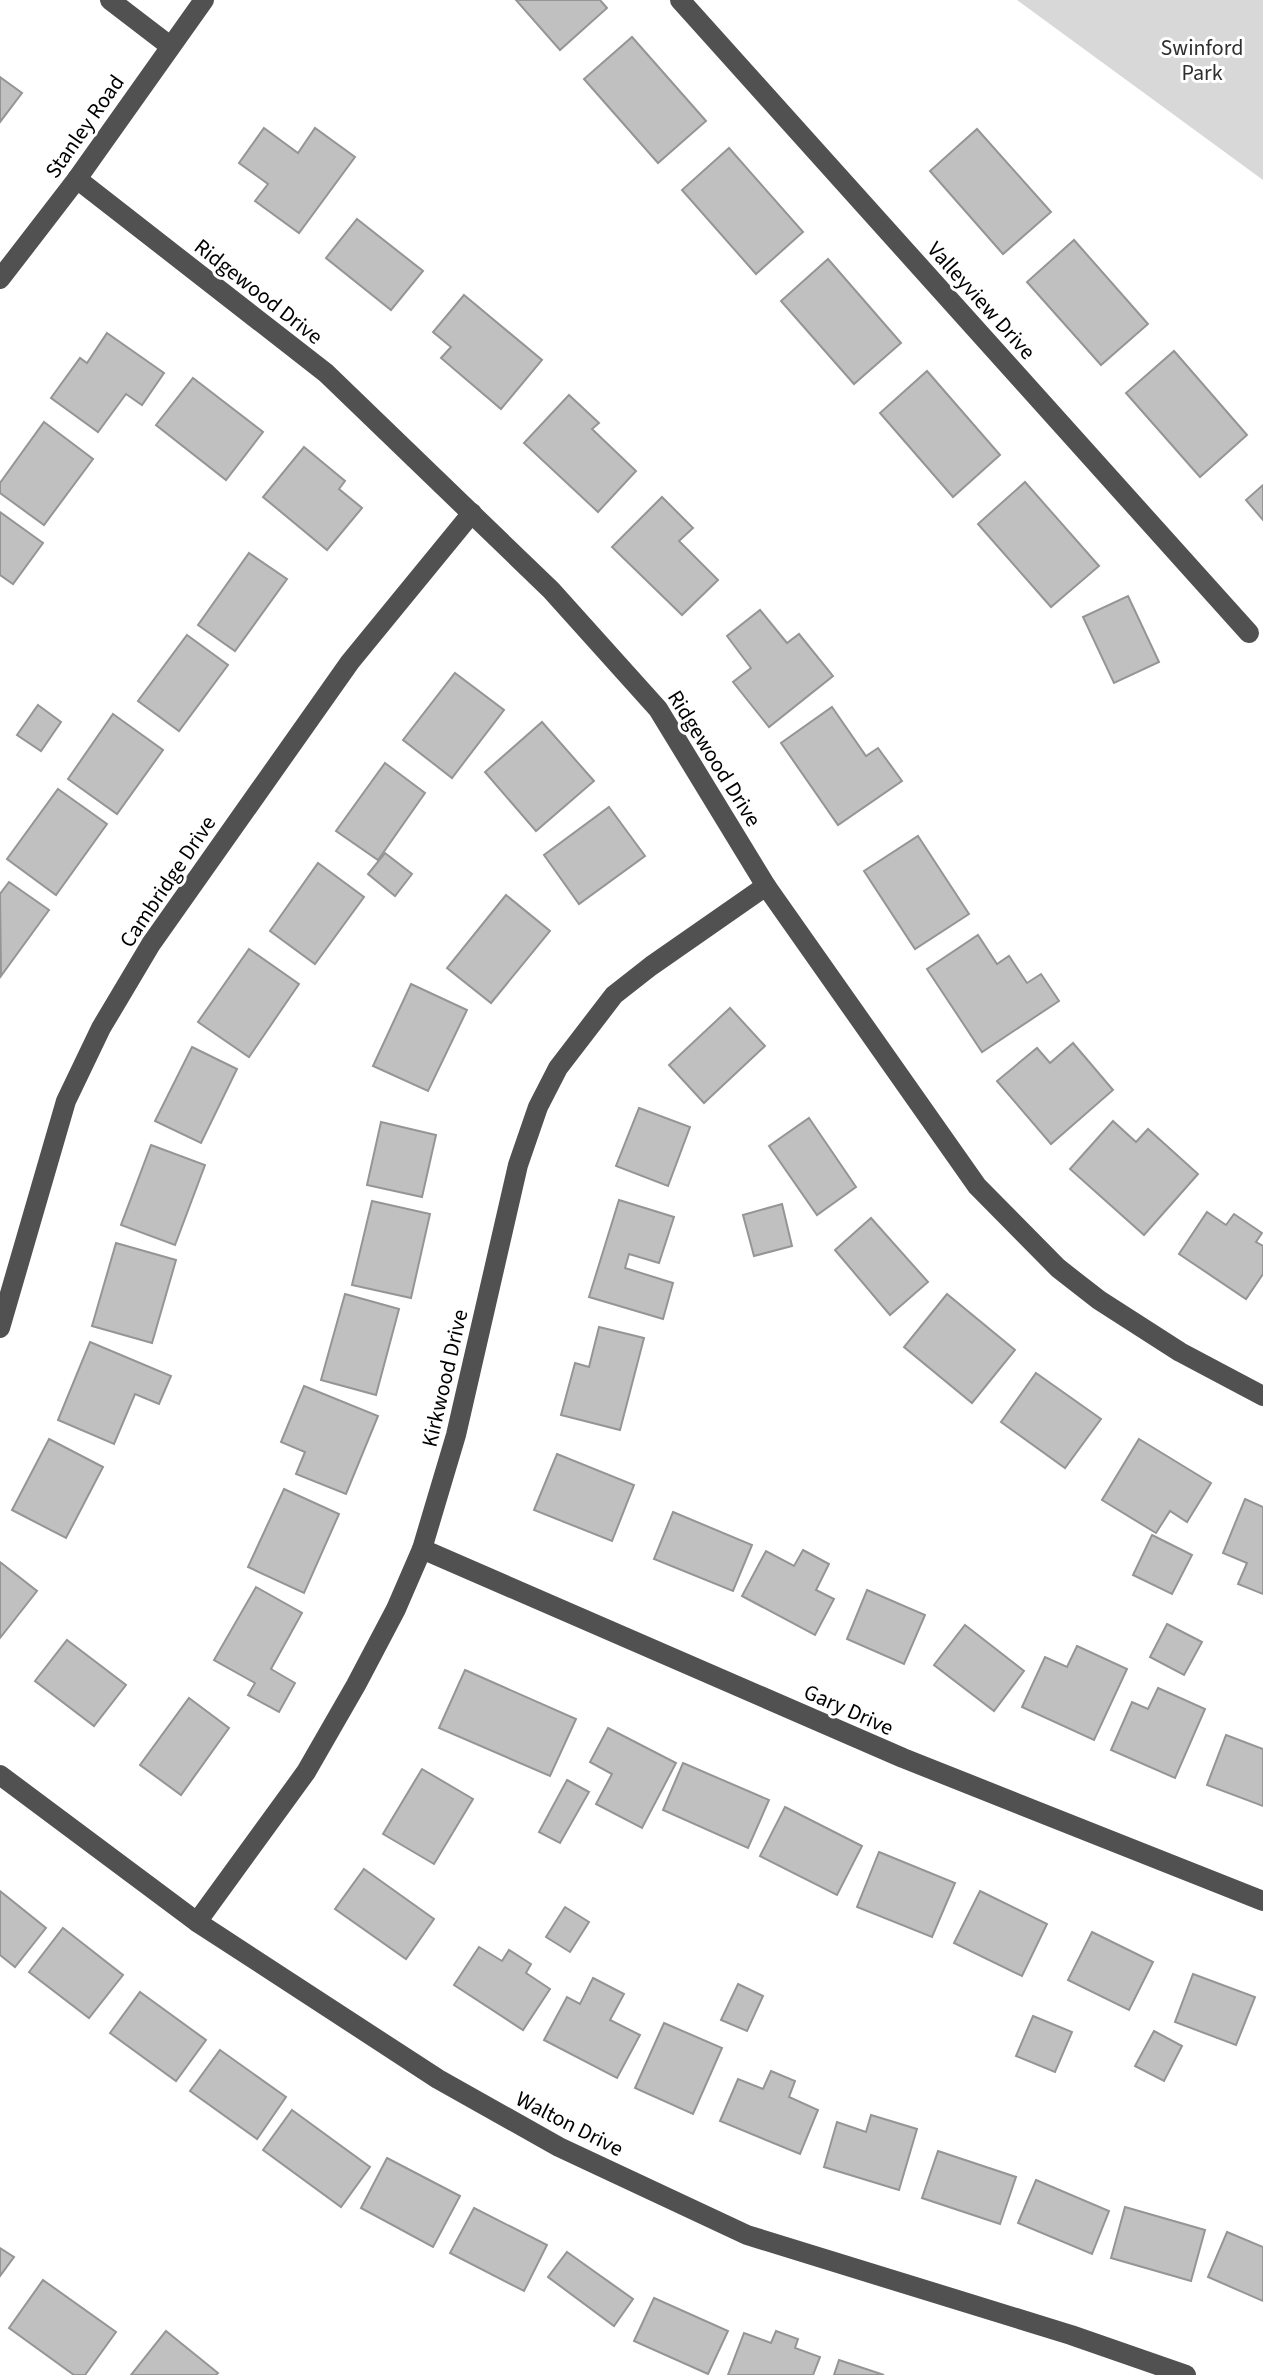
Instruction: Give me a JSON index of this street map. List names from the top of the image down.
{
  "streets": {
    "street": [
      "Stanley Road",
      "Ridgewood Drive",
      "Valleyview Drive",
      "Cambridge Drive",
      "Kirkwood Drive",
      "Gary Drive",
      "Walton Drive"
    ]
  },
  "crossings": [
    ["Stanley Road", "Ridgewood Drive"],
    ["Ridgewood Drive", "Cambridge Drive"],
    ["Ridgewood Drive", "Kirkwood Drive"],
    ["Kirkwood Drive", "Gary Drive"],
    ["Kirkwood Drive", "Walton Drive"]
  ],
  "parks": ["Swinford Park"]
}
